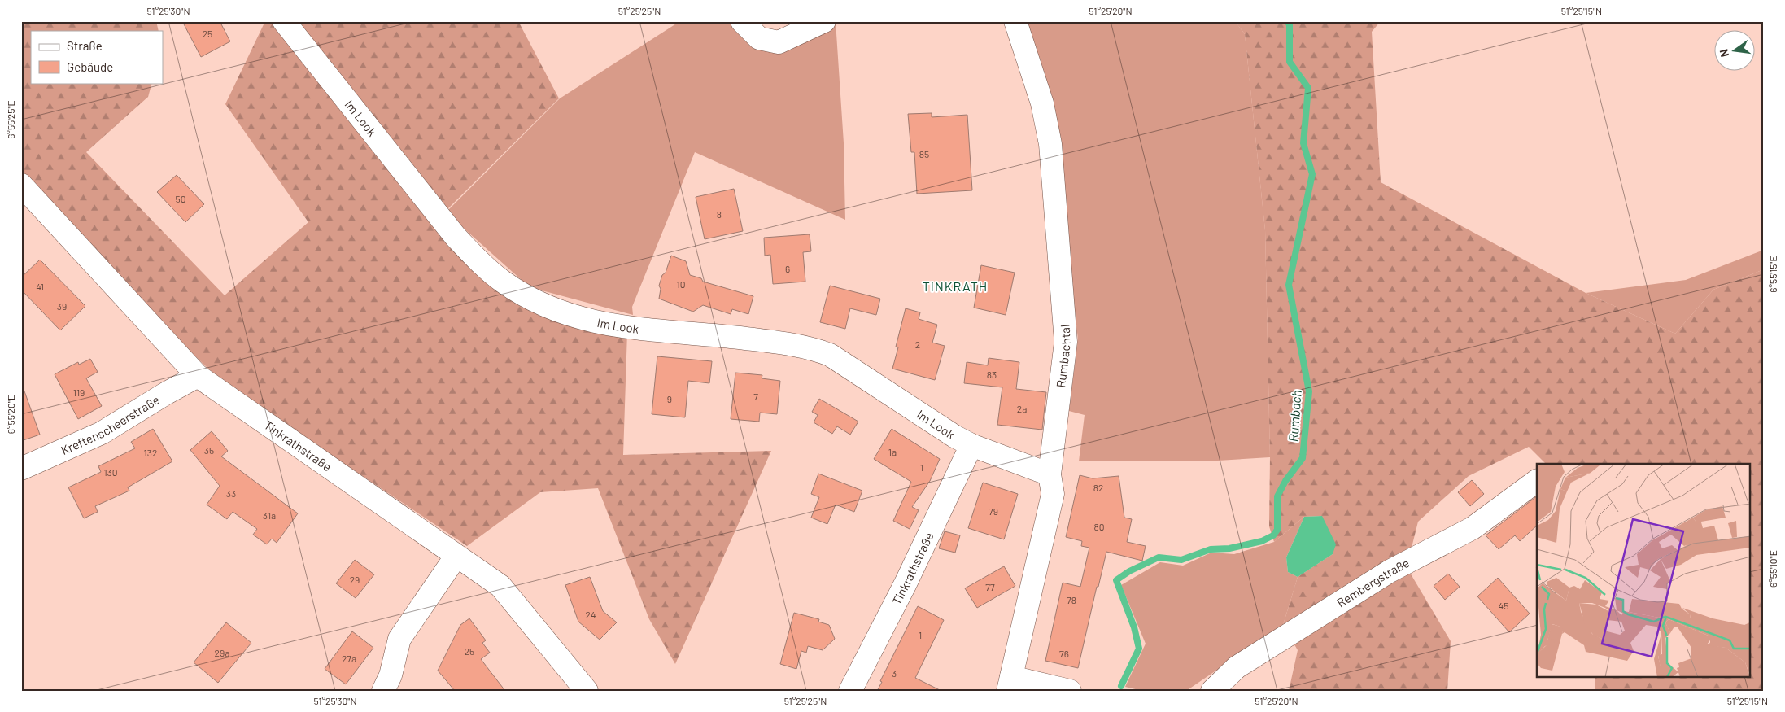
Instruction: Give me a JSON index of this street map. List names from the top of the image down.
{
  "streets": {
    "street": [
      "Im Look",
      "Rumbachtal",
      "Kreftenscheerstraße",
      "Tinkrathstraße",
      "Rembergstraße"
    ]
  },
  "crossings": [
    ["Im Look", "Rumbachtal"],
    ["Im Look", "Tinkrathstraße"],
    ["Kreftenscheerstraße", "Tinkrathstraße"]
  ],
  "districts": ["TINKRATH"],
  "water": ["Rumbach"],
  "house_numbers": [
    "25",
    "85",
    "50",
    "8",
    "6",
    "10",
    "41",
    "39",
    "2",
    "83",
    "119",
    "7",
    "9",
    "2a",
    "35",
    "1a",
    "132",
    "1",
    "130",
    "82",
    "33",
    "79",
    "31a",
    "80",
    "29",
    "77",
    "78",
    "45",
    "24",
    "1",
    "25",
    "29a",
    "76",
    "27a",
    "3"
  ],
  "legend": ["Straße", "Gebäude"],
  "north": "left",
  "coordinates": [
    "51°25'30\"N",
    "51°25'25\"N",
    "51°25'20\"N",
    "51°25'15\"N",
    "6°55'25\"E",
    "6°55'15\"E",
    "6°55'20\"E",
    "6°55'10\"E"
  ]
}
